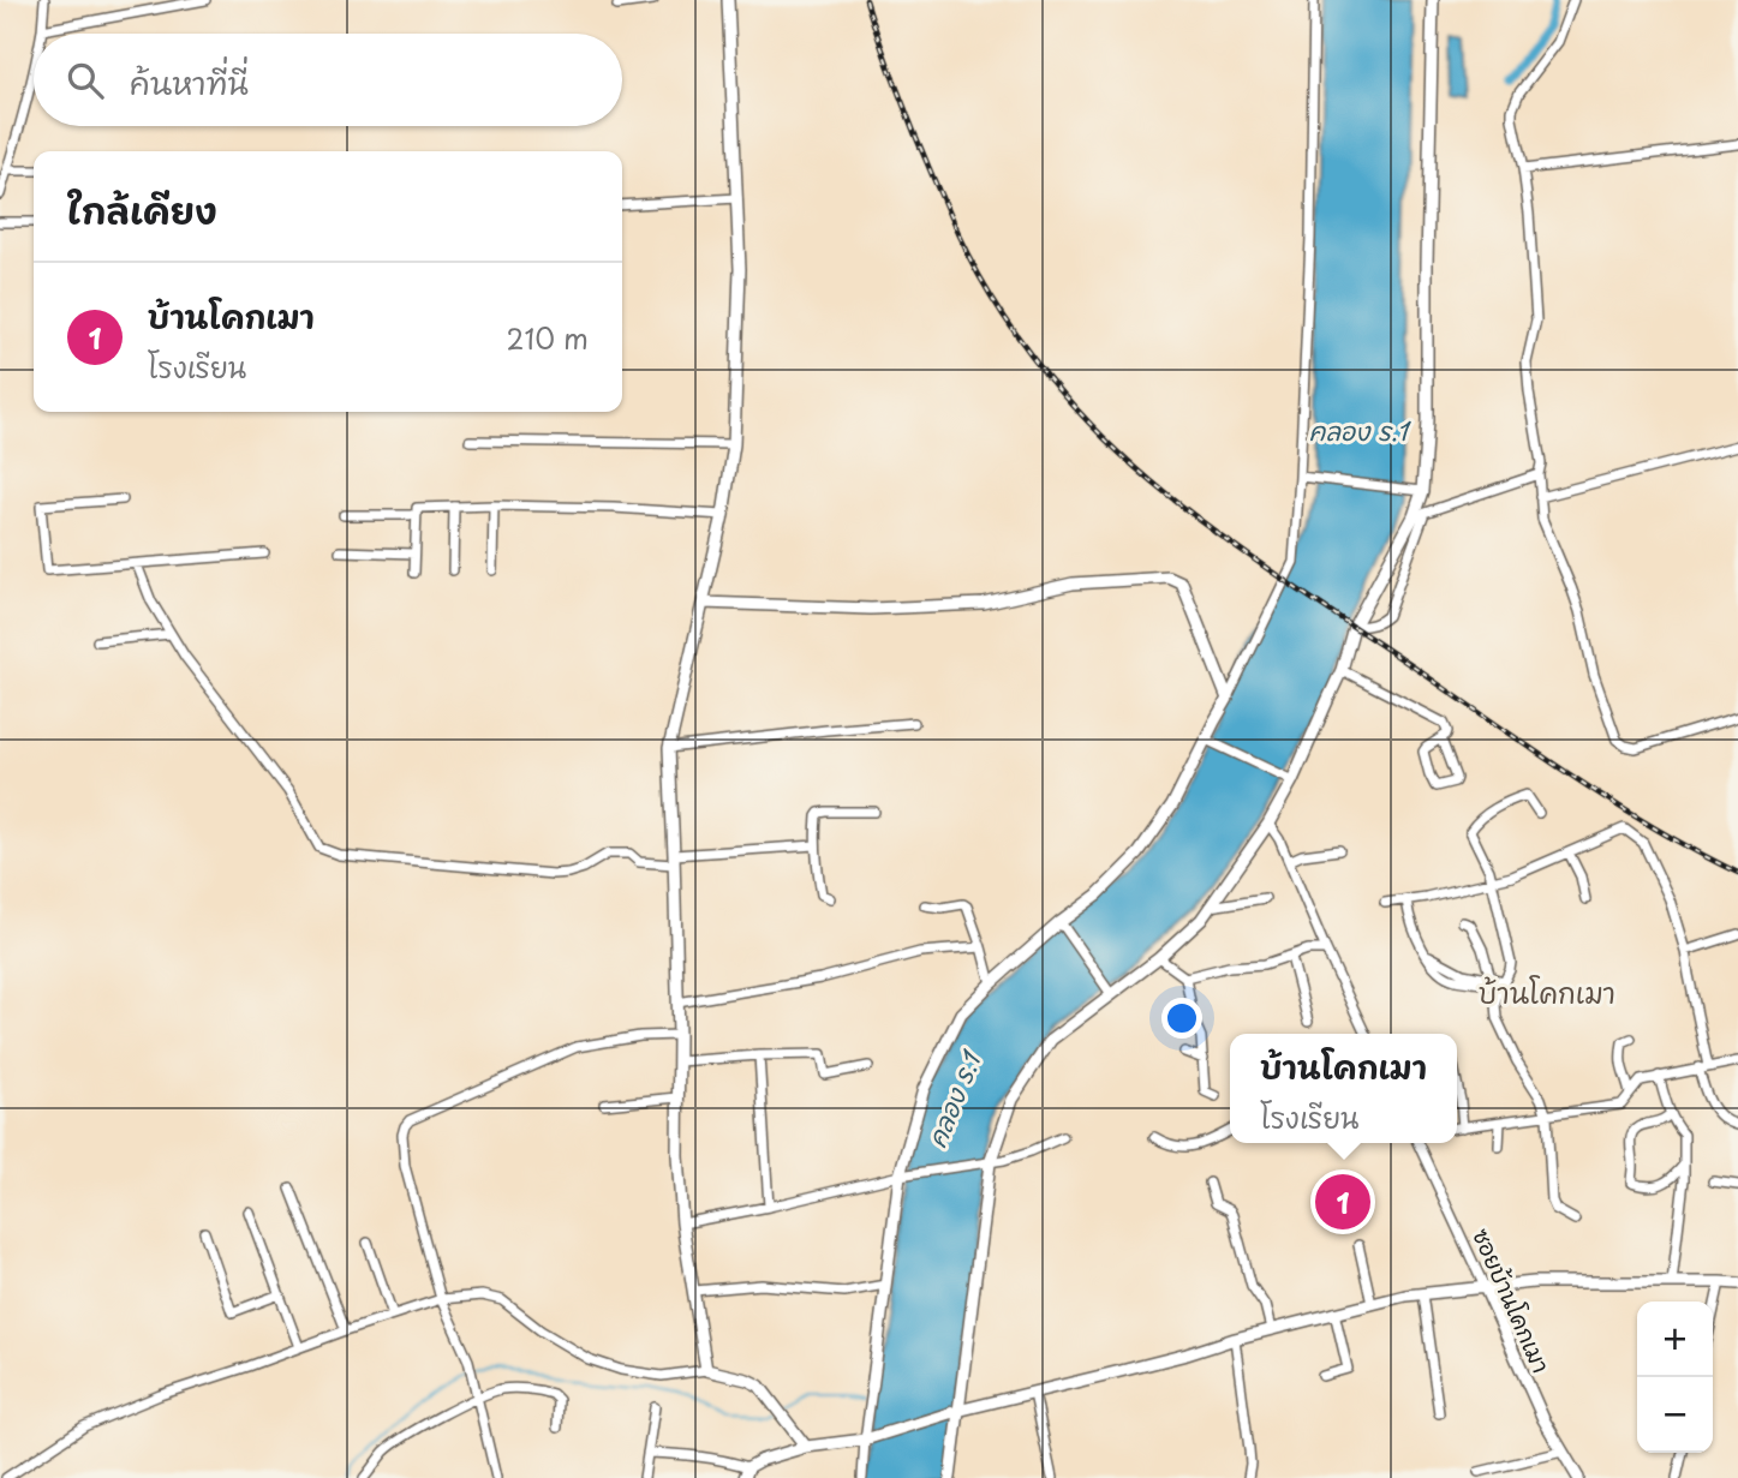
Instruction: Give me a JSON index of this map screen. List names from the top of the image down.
{
  "streets": {
    "street": ["ซอยบ้านโคกเมา"]
  },
  "districts": ["บ้านโคกเมา"],
  "water": ["คลอง ร.1"],
  "page": {
    "search": "ค้นหาที่นี่",
    "heading": "ใกล้เคียง",
    "list": [
      {
        "mark": "1",
        "name": "บ้านโคกเมา",
        "note": "โรงเรียน",
        "value": "210 m"
      }
    ],
    "popup": ["บ้านโคกเมา", "โรงเรียน"],
    "pins": "1",
    "map_buttons": ["+", "−"]
  }
}
